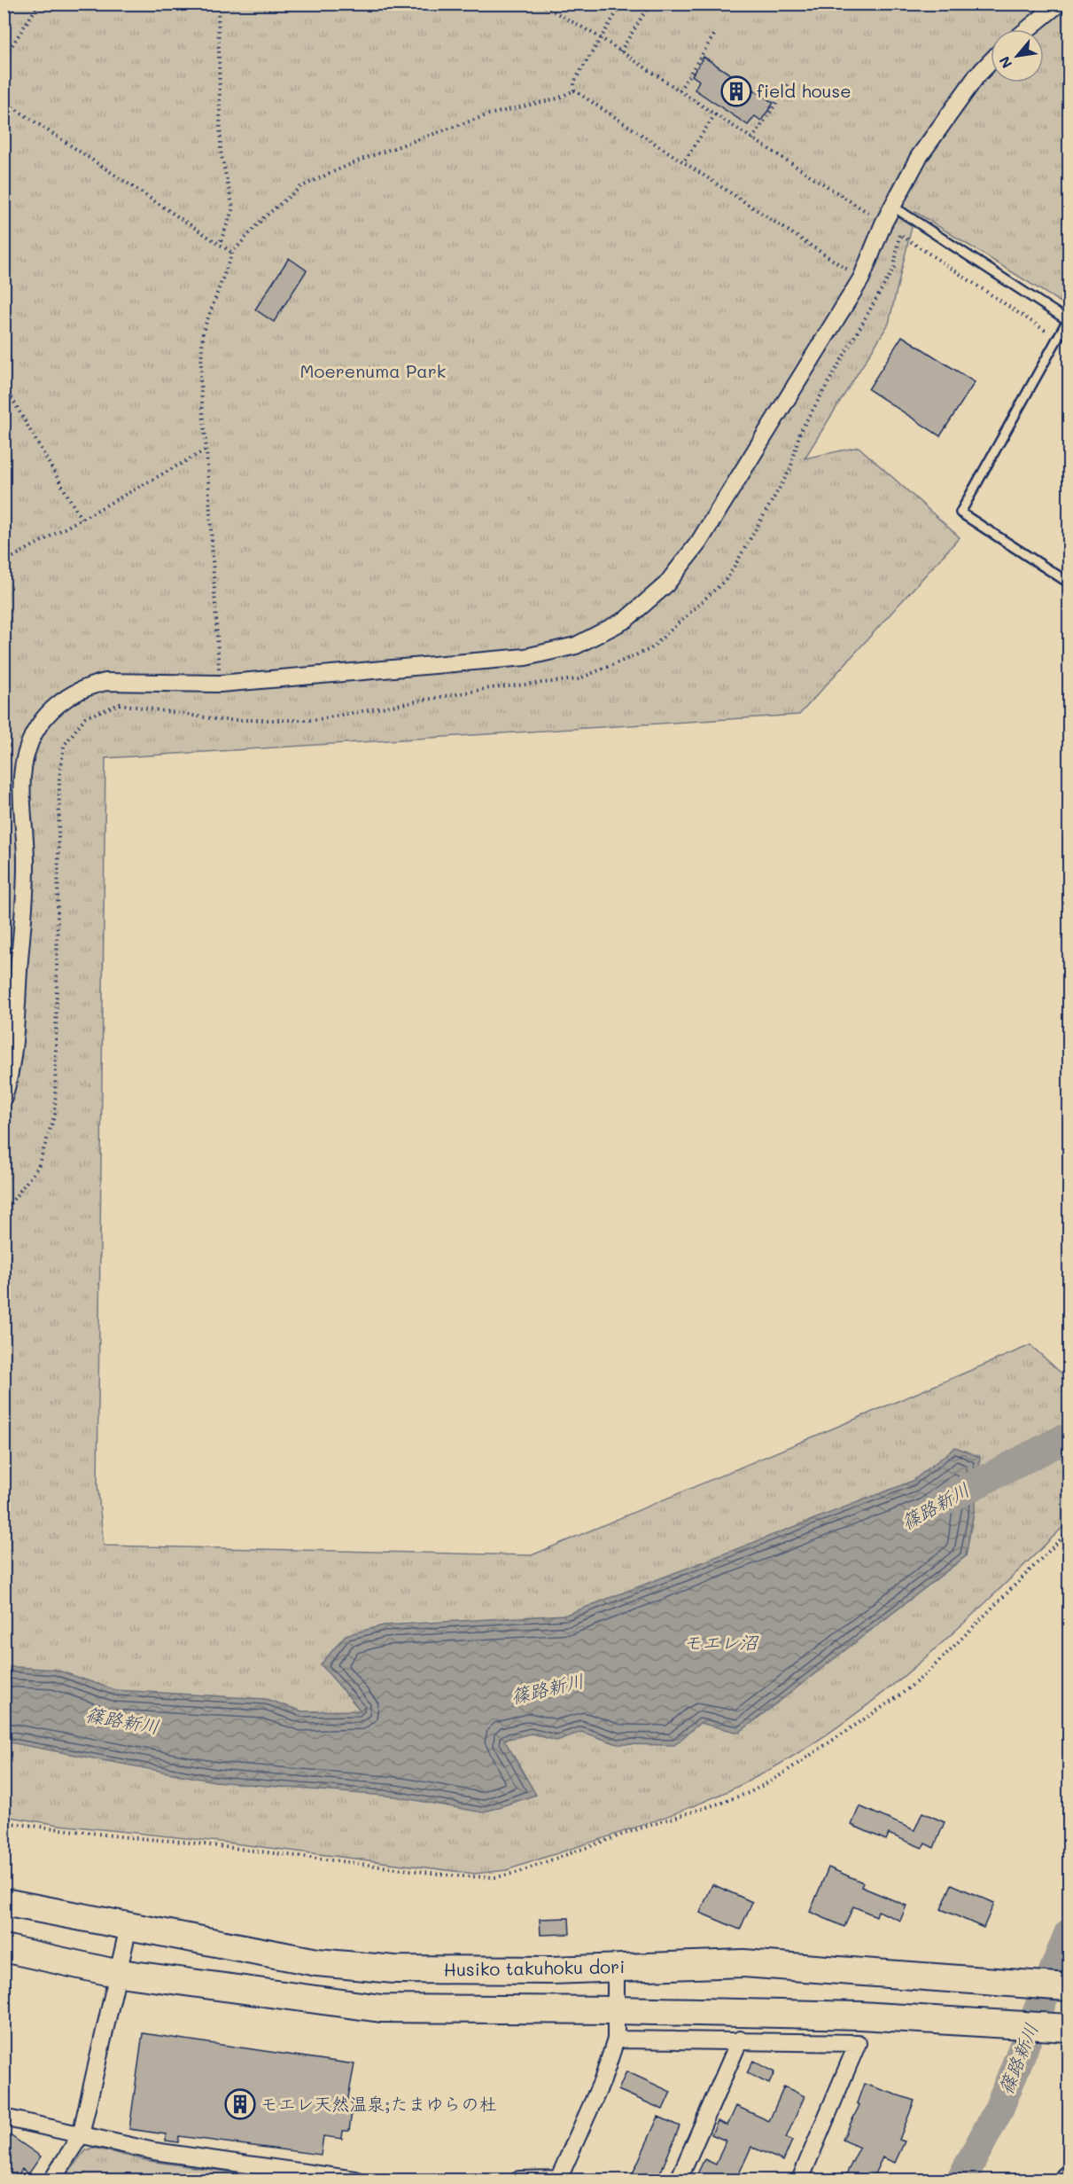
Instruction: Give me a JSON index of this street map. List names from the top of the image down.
{
  "streets": {
    "main road": ["Husiko takuhoku dori"]
  },
  "water": ["篠路新川", "モエレ沼"],
  "parks": ["Moerenuma Park"],
  "places": {
    "building": ["field house", "モエレ天然温泉;たまゆらの杜"]
  },
  "north": "bottom left"
}
